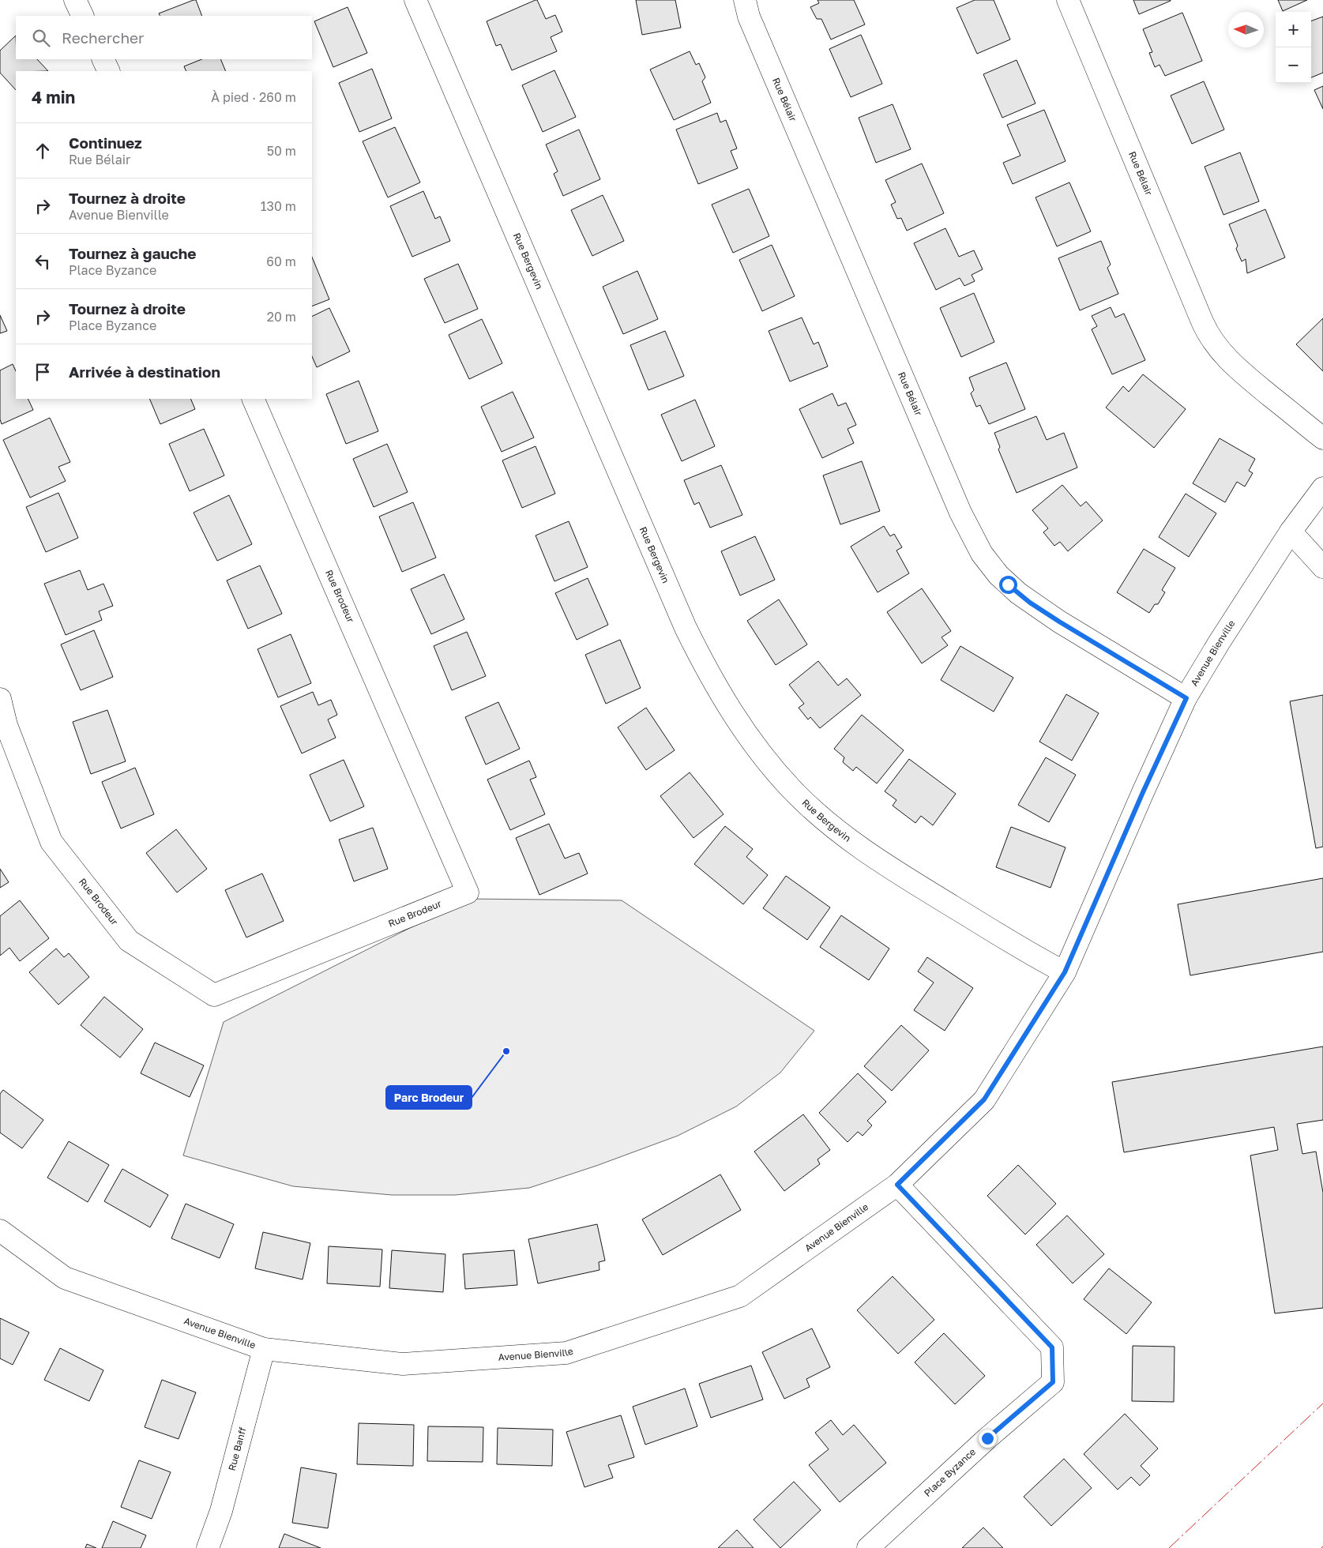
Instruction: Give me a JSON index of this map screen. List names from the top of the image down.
{
  "streets": {
    "street": [
      "Rue Bélair",
      "Rue Bergevin",
      "Rue Brodeur",
      "Avenue Bienville",
      "Rue Banff",
      "Place Byzance"
    ]
  },
  "crossings": [
    ["Rue Bélair", "Avenue Bienville"],
    ["Rue Bergevin", "Avenue Bienville"],
    ["Avenue Bienville", "Rue Banff"],
    ["Avenue Bienville", "Place Byzance"]
  ],
  "places": ["Parc Brodeur"],
  "north": "left",
  "page": {
    "map_buttons": ["+", "−"],
    "search": "Rechercher",
    "heading": ["4 min", "À pied · 260 m"],
    "list": [
      ["Continuez", "Rue Bélair", "50 m"],
      ["Tournez à droite", "Avenue Bienville", "130 m"],
      ["Tournez à gauche", "Place Byzance", "60 m"],
      ["Tournez à droite", "Place Byzance", "20 m"],
      "Arrivée à destination"
    ]
  }
}
